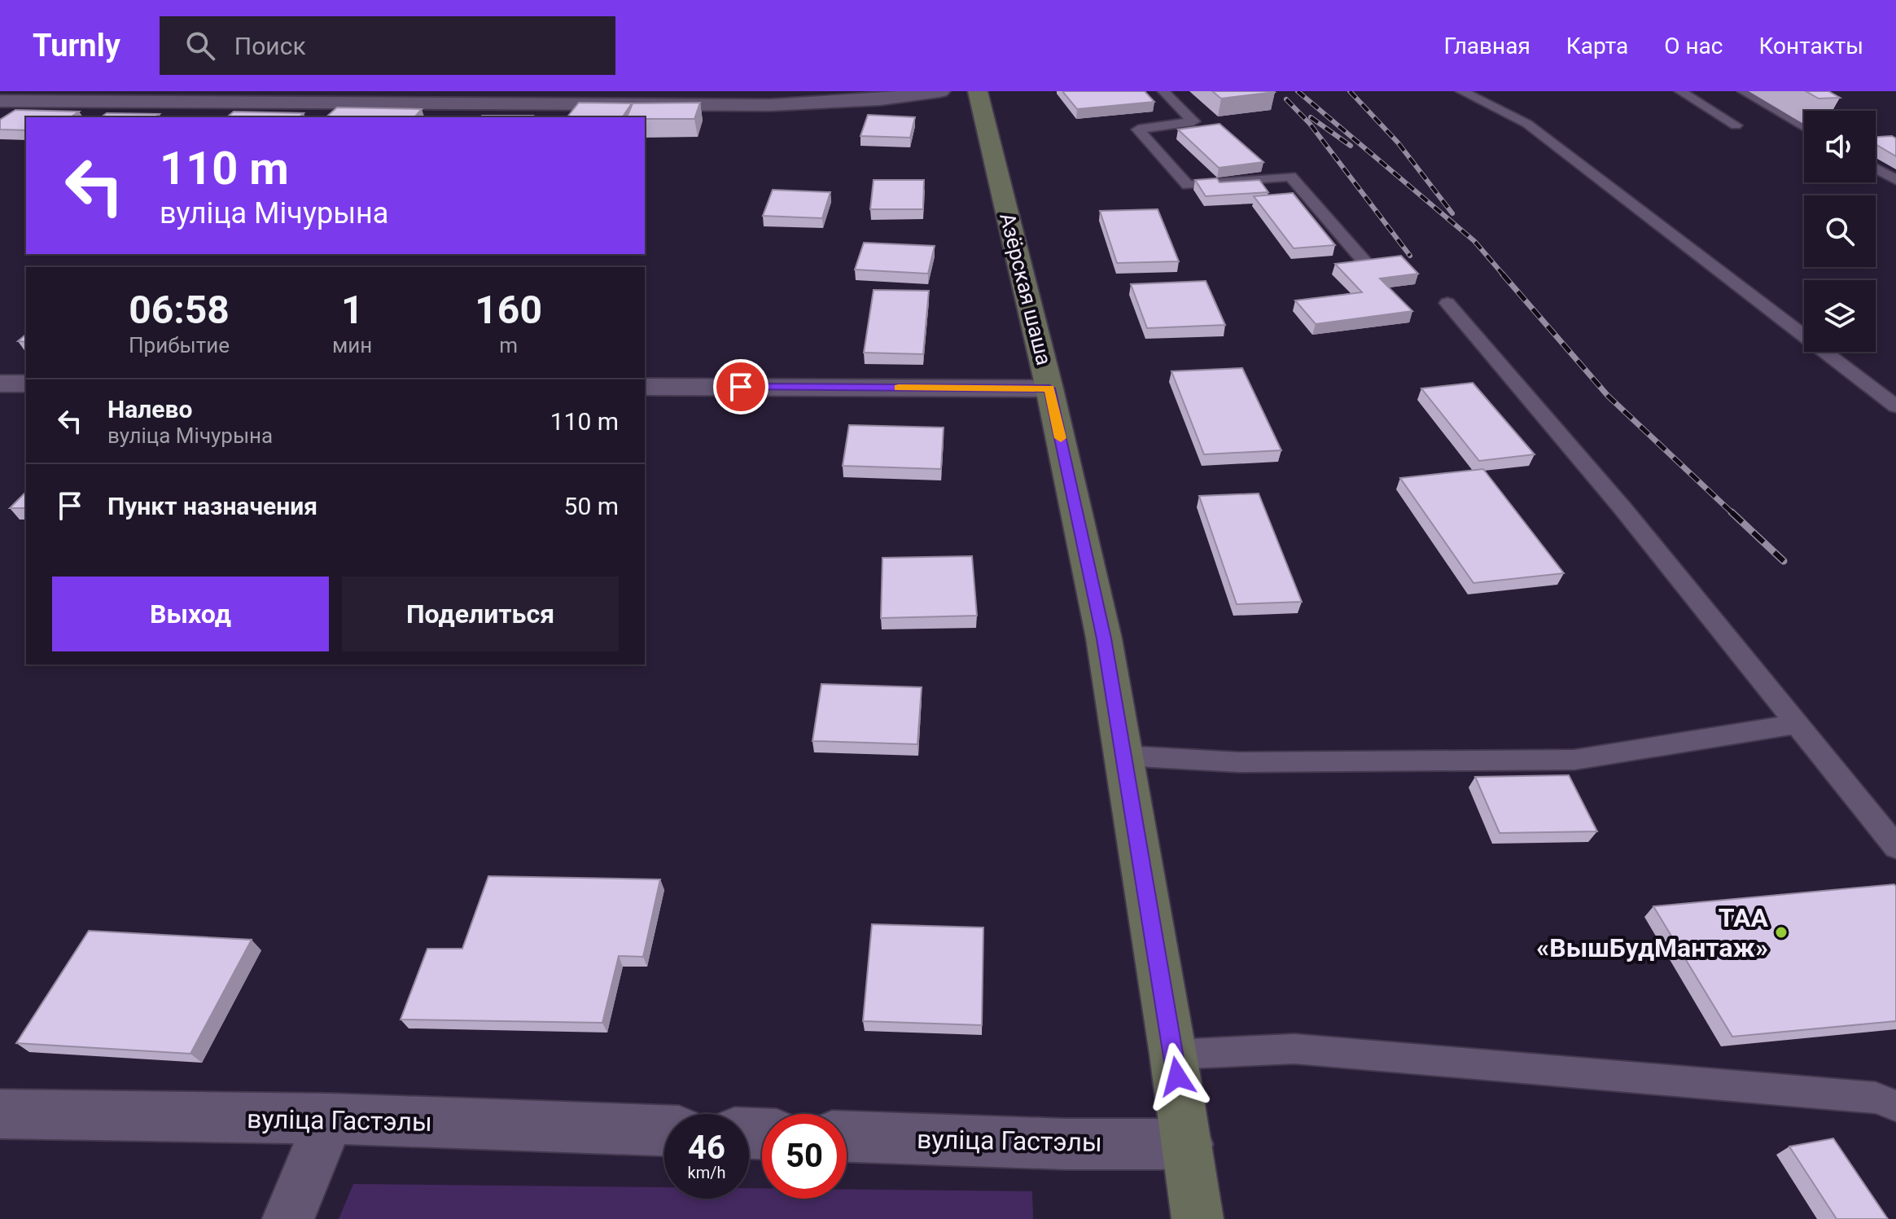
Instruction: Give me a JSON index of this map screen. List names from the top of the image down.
{
  "streets": {
    "main road": ["Азёрская шаша"],
    "street": ["вуліца Гастэлы"]
  },
  "crossings": [
    ["Азёрская шаша", "вуліца Гастэлы"]
  ],
  "places": ["ТАА «ВышБудМантаж»"],
  "page": {
    "header": "Turnly",
    "search": "Поиск",
    "nav": [
      "Главная",
      "Карта",
      "О нас",
      "Контакты"
    ],
    "turn": ["110 m", "вуліца Мічурына"],
    "eta": [
      "06:58",
      "Прибытие",
      "1",
      "мин",
      "160",
      "m"
    ],
    "list": [
      {
        "name": "Налево",
        "note": "вуліца Мічурына",
        "value": "110 m"
      },
      {
        "name": "Пункт назначения",
        "value": "50 m"
      }
    ],
    "buttons": ["Выход", "Поделиться"],
    "speed": "46 km/h",
    "limit": "50"
  }
}
